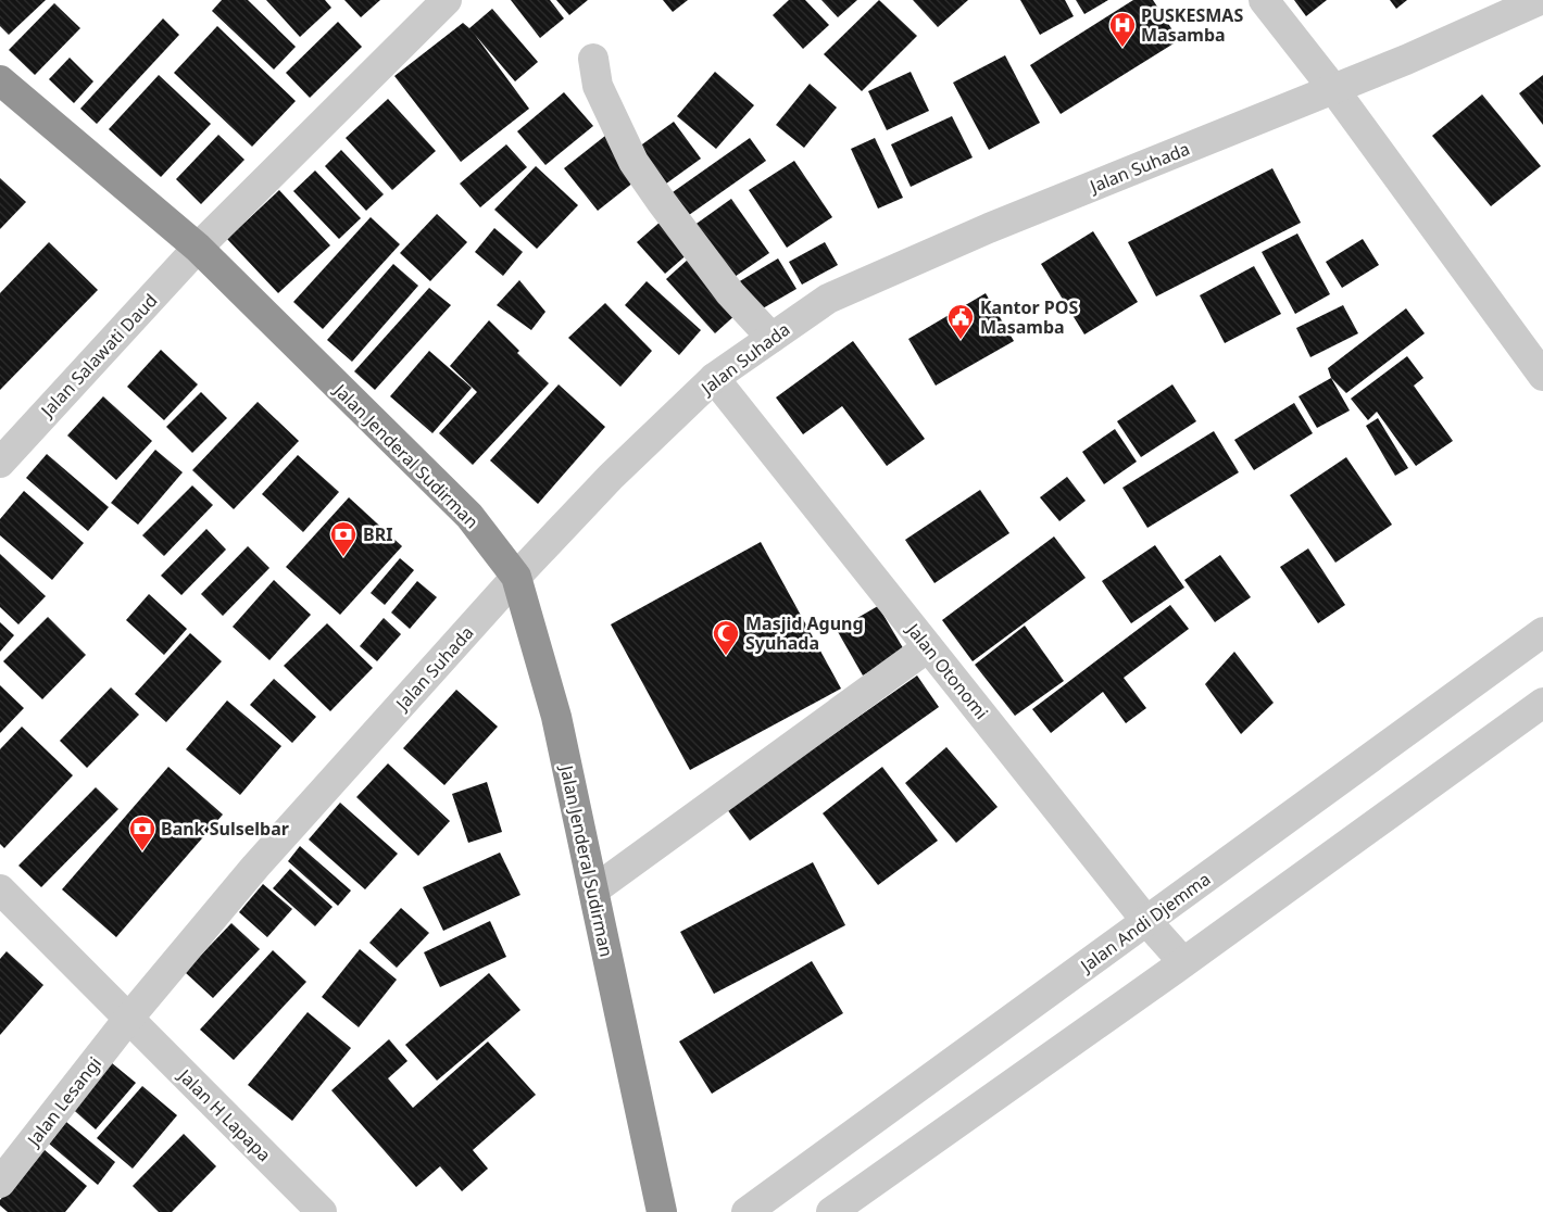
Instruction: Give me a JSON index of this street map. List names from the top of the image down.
{
  "streets": {
    "highway": ["Jalan Jenderal Sudirman"],
    "street": [
      "Jalan Suhada",
      "Jalan Salawati Daud",
      "Jalan Otonomi",
      "Jalan Andi Djemma",
      "Jalan Lesangi",
      "Jalan H Lapapa"
    ]
  },
  "crossings": [
    ["Jalan Suhada", "Jalan Jenderal Sudirman"],
    ["Jalan Suhada", "Jalan Otonomi"],
    ["Jalan Suhada", "Jalan Lesangi"],
    ["Jalan Suhada", "Jalan H Lapapa"],
    ["Jalan Salawati Daud", "Jalan Jenderal Sudirman"],
    ["Jalan Otonomi", "Jalan Andi Djemma"],
    ["Jalan Lesangi", "Jalan H Lapapa"]
  ],
  "places": {
    "hospital": ["PUSKESMAS Masamba"],
    "public building": ["Kantor POS Masamba"],
    "bank": ["BRI", "Bank Sulselbar"],
    "mosque": ["Masjid Agung Syuhada"]
  }
}
